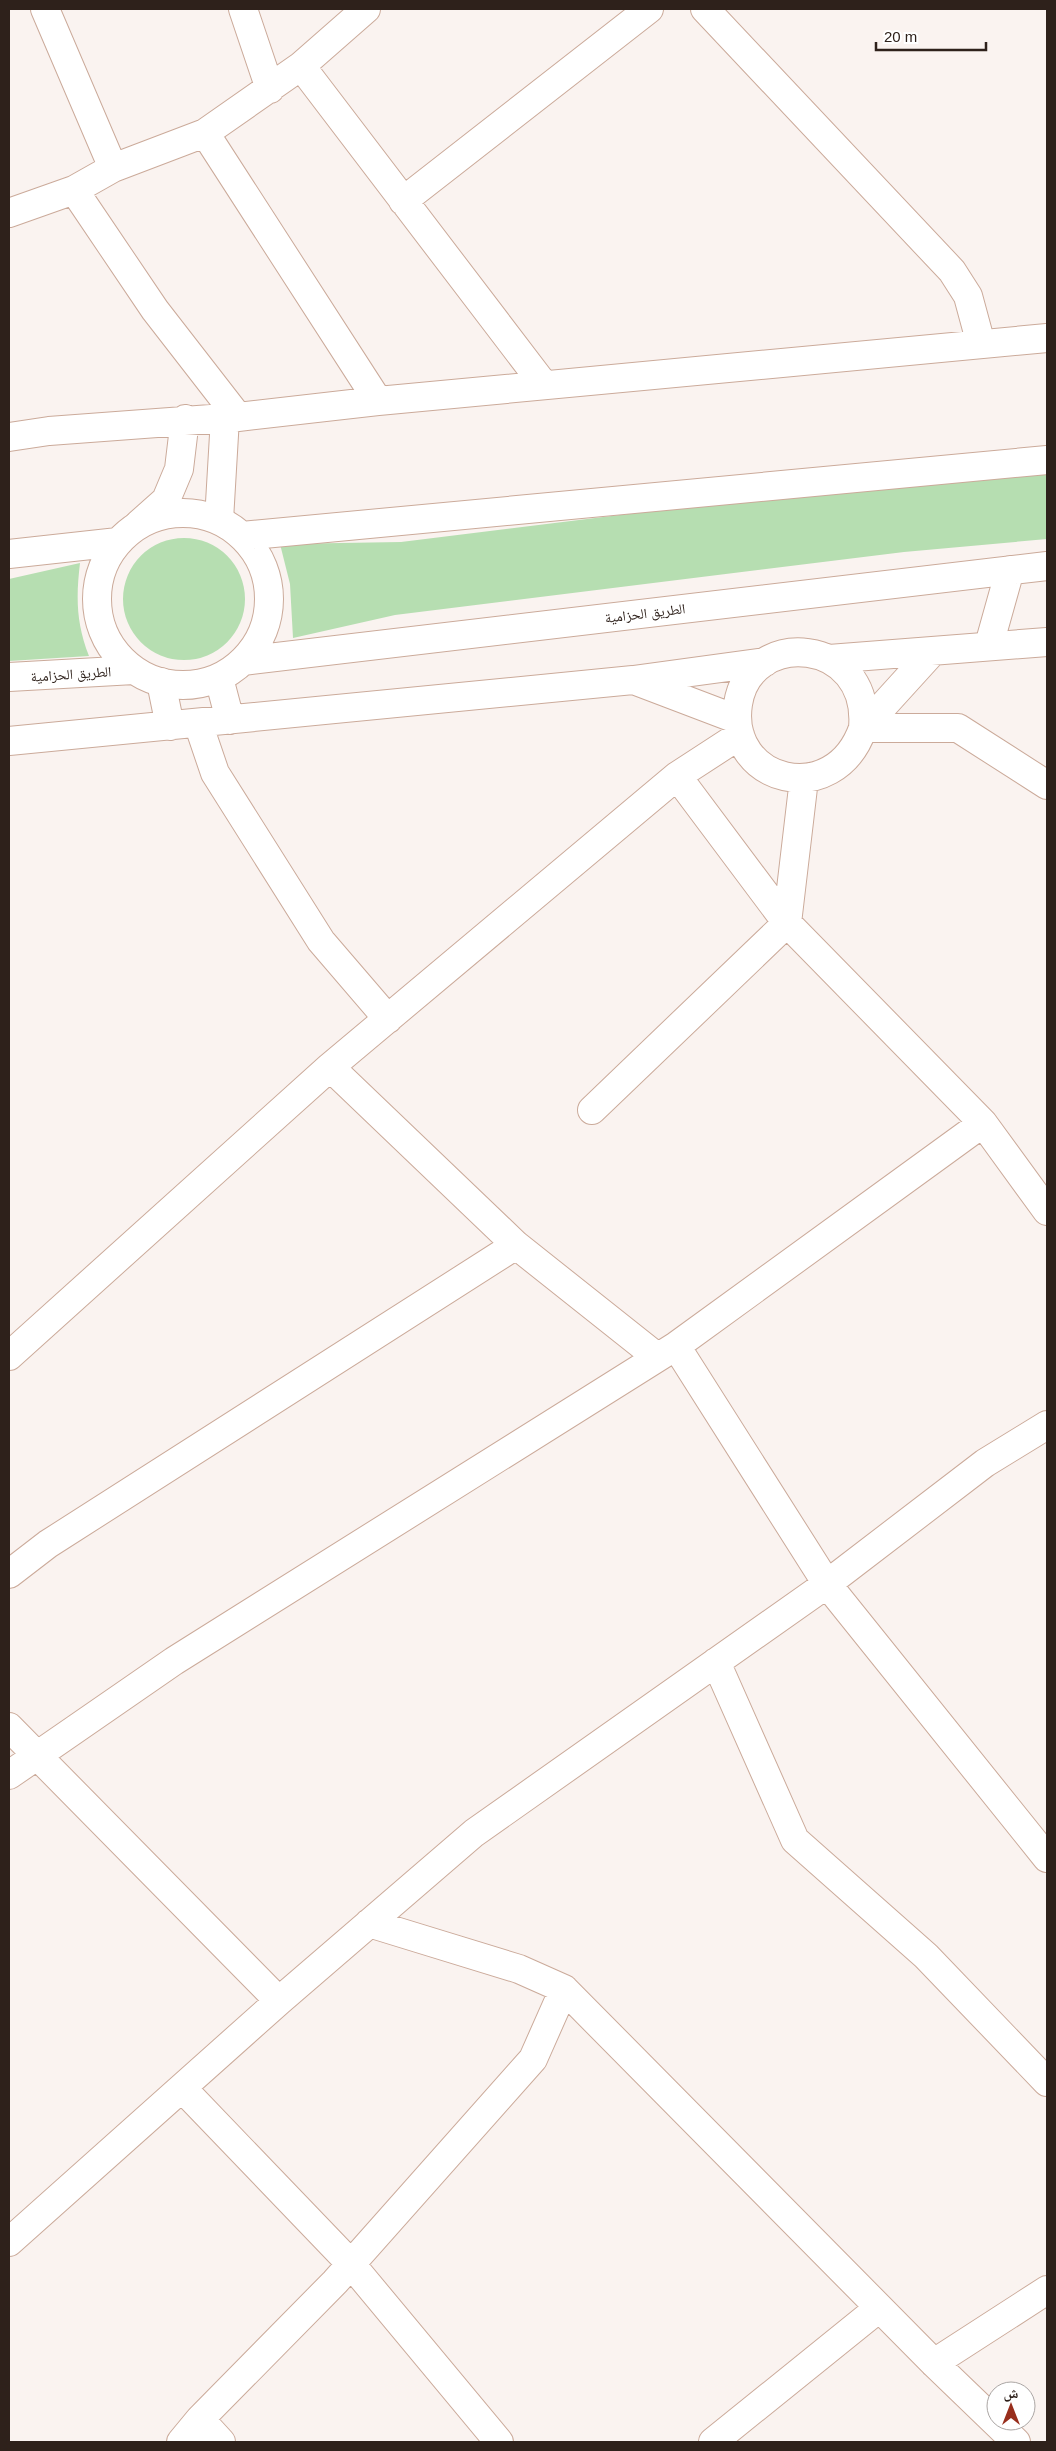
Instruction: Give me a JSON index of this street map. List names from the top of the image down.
{
  "streets": {
    "main road": ["الطريق الحزامية"]
  },
  "scale_bar": "20 m",
  "north": "top"
}
